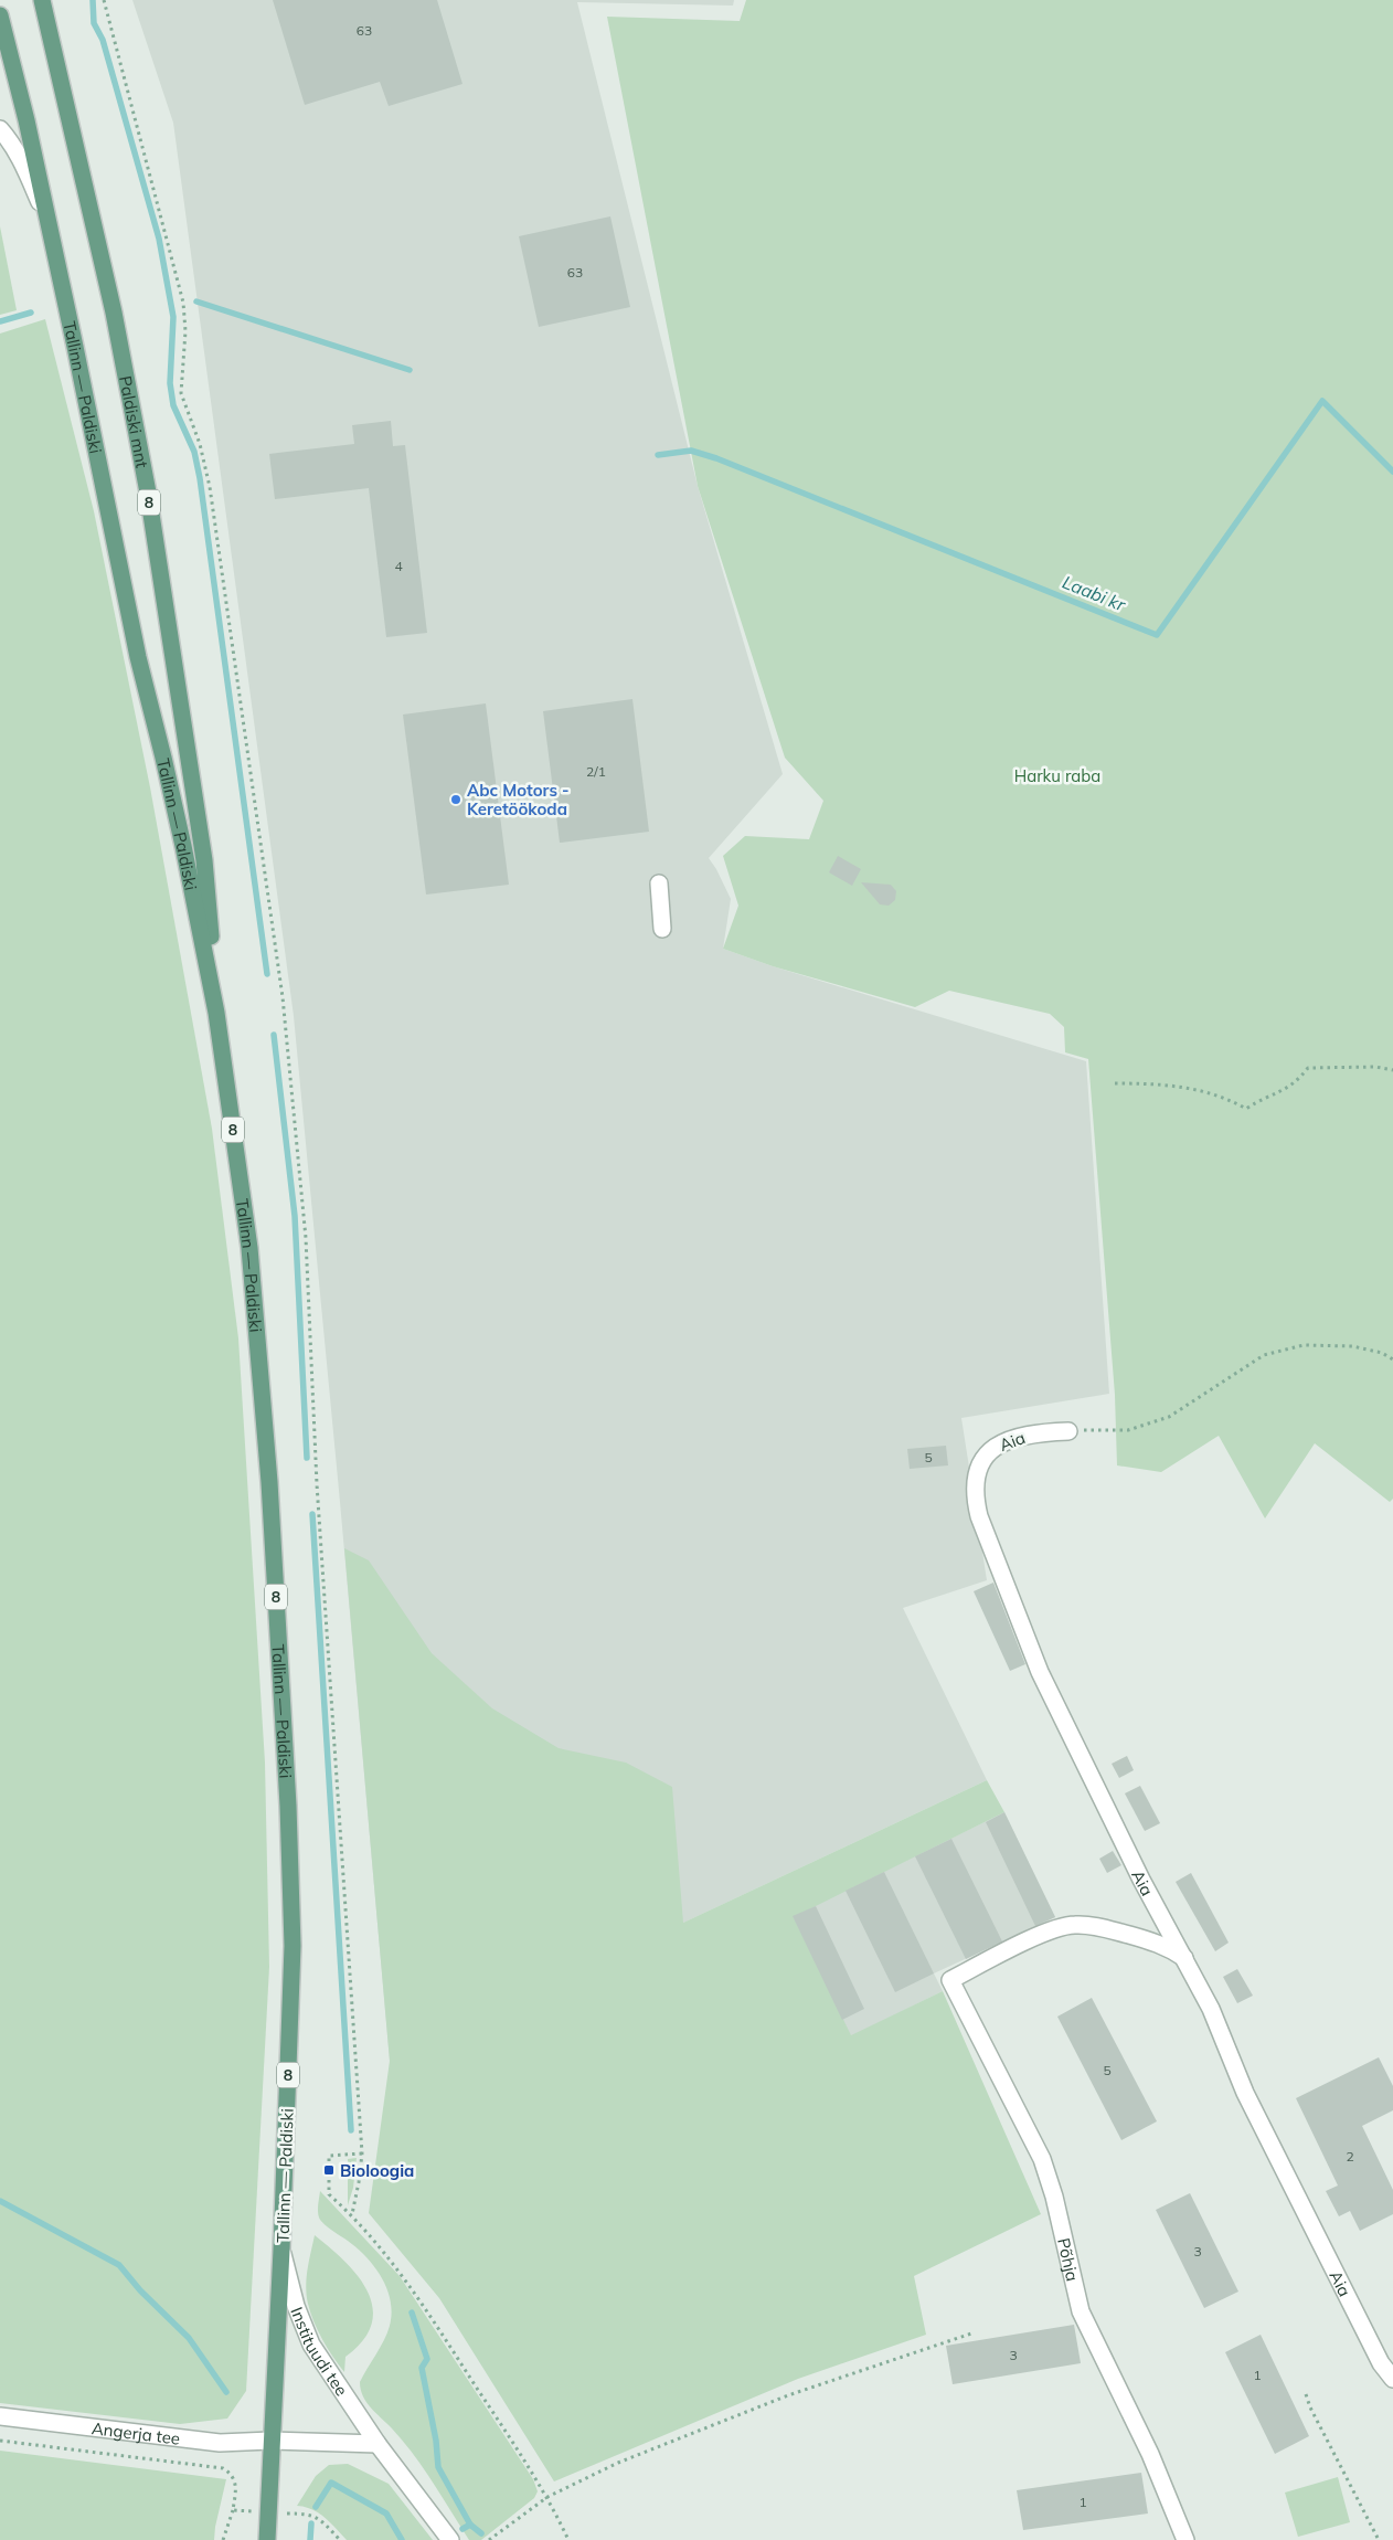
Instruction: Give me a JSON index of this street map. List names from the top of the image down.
{
  "streets": {
    "main road": ["Tallinn — Paldiski", "Paldiski mnt", "8"],
    "street": [
      "Aia",
      "Põhja",
      "Instituudi tee",
      "Angerja tee"
    ]
  },
  "crossings": [
    ["Tallinn — Paldiski", "Paldiski mnt"],
    ["Tallinn — Paldiski", "Instituudi tee"],
    ["Tallinn — Paldiski", "Angerja tee"],
    ["Aia", "Põhja"]
  ],
  "water": ["Laabi kr"],
  "parks": ["Harku raba"],
  "places": {
    "other": ["Abc Motors - Keretöökoda"],
    "transit": ["Bioloogia"]
  },
  "house_numbers": [
    "63",
    "63",
    "4",
    "2/1",
    "5",
    "5",
    "2",
    "3",
    "3",
    "1",
    "1"
  ]
}
